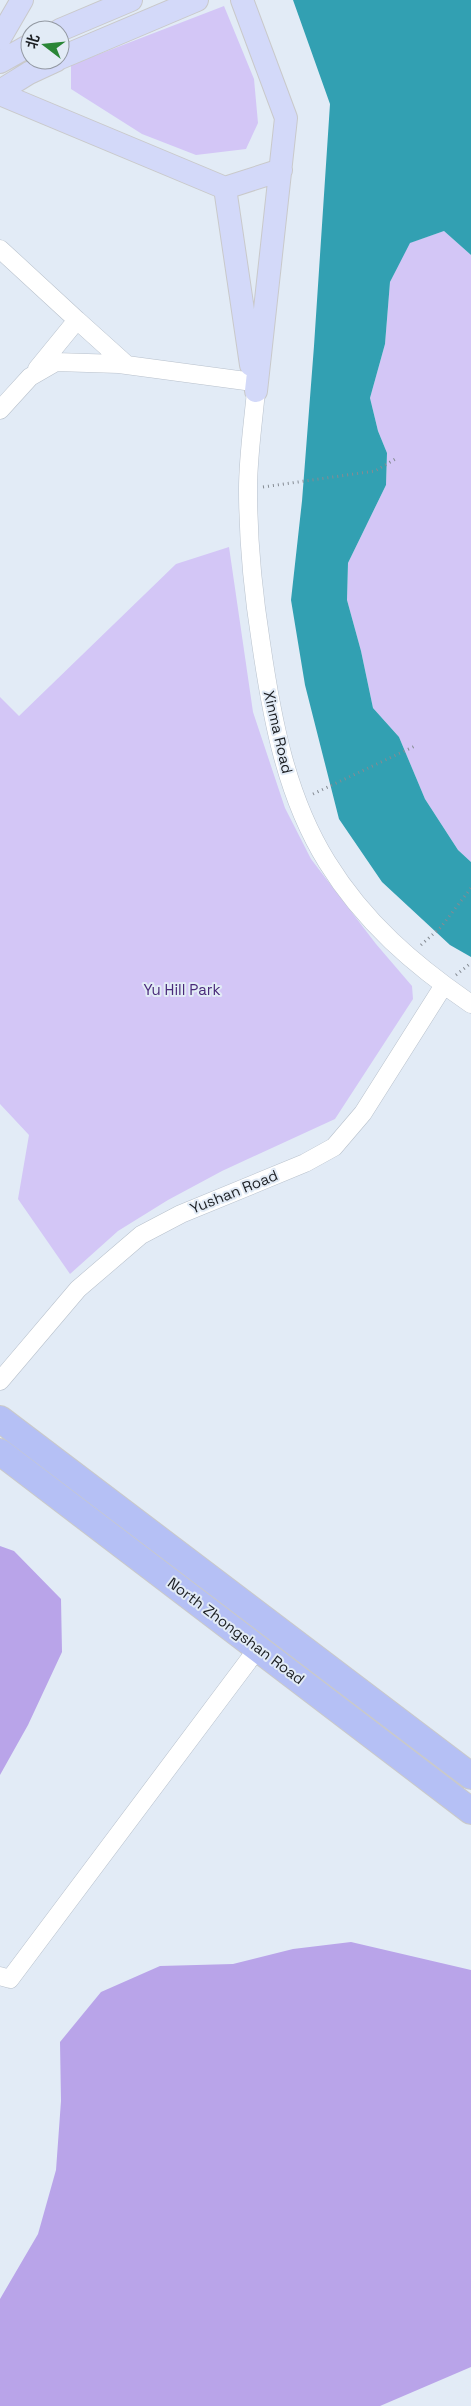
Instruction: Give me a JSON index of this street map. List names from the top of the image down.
{
  "streets": {
    "highway": ["North Zhongshan Road"],
    "street": ["Xinma Road", "Yushan Road"]
  },
  "crossings": [
    ["Xinma Road", "Yushan Road"]
  ],
  "parks": ["Yu Hill Park"],
  "north": "left"
}
